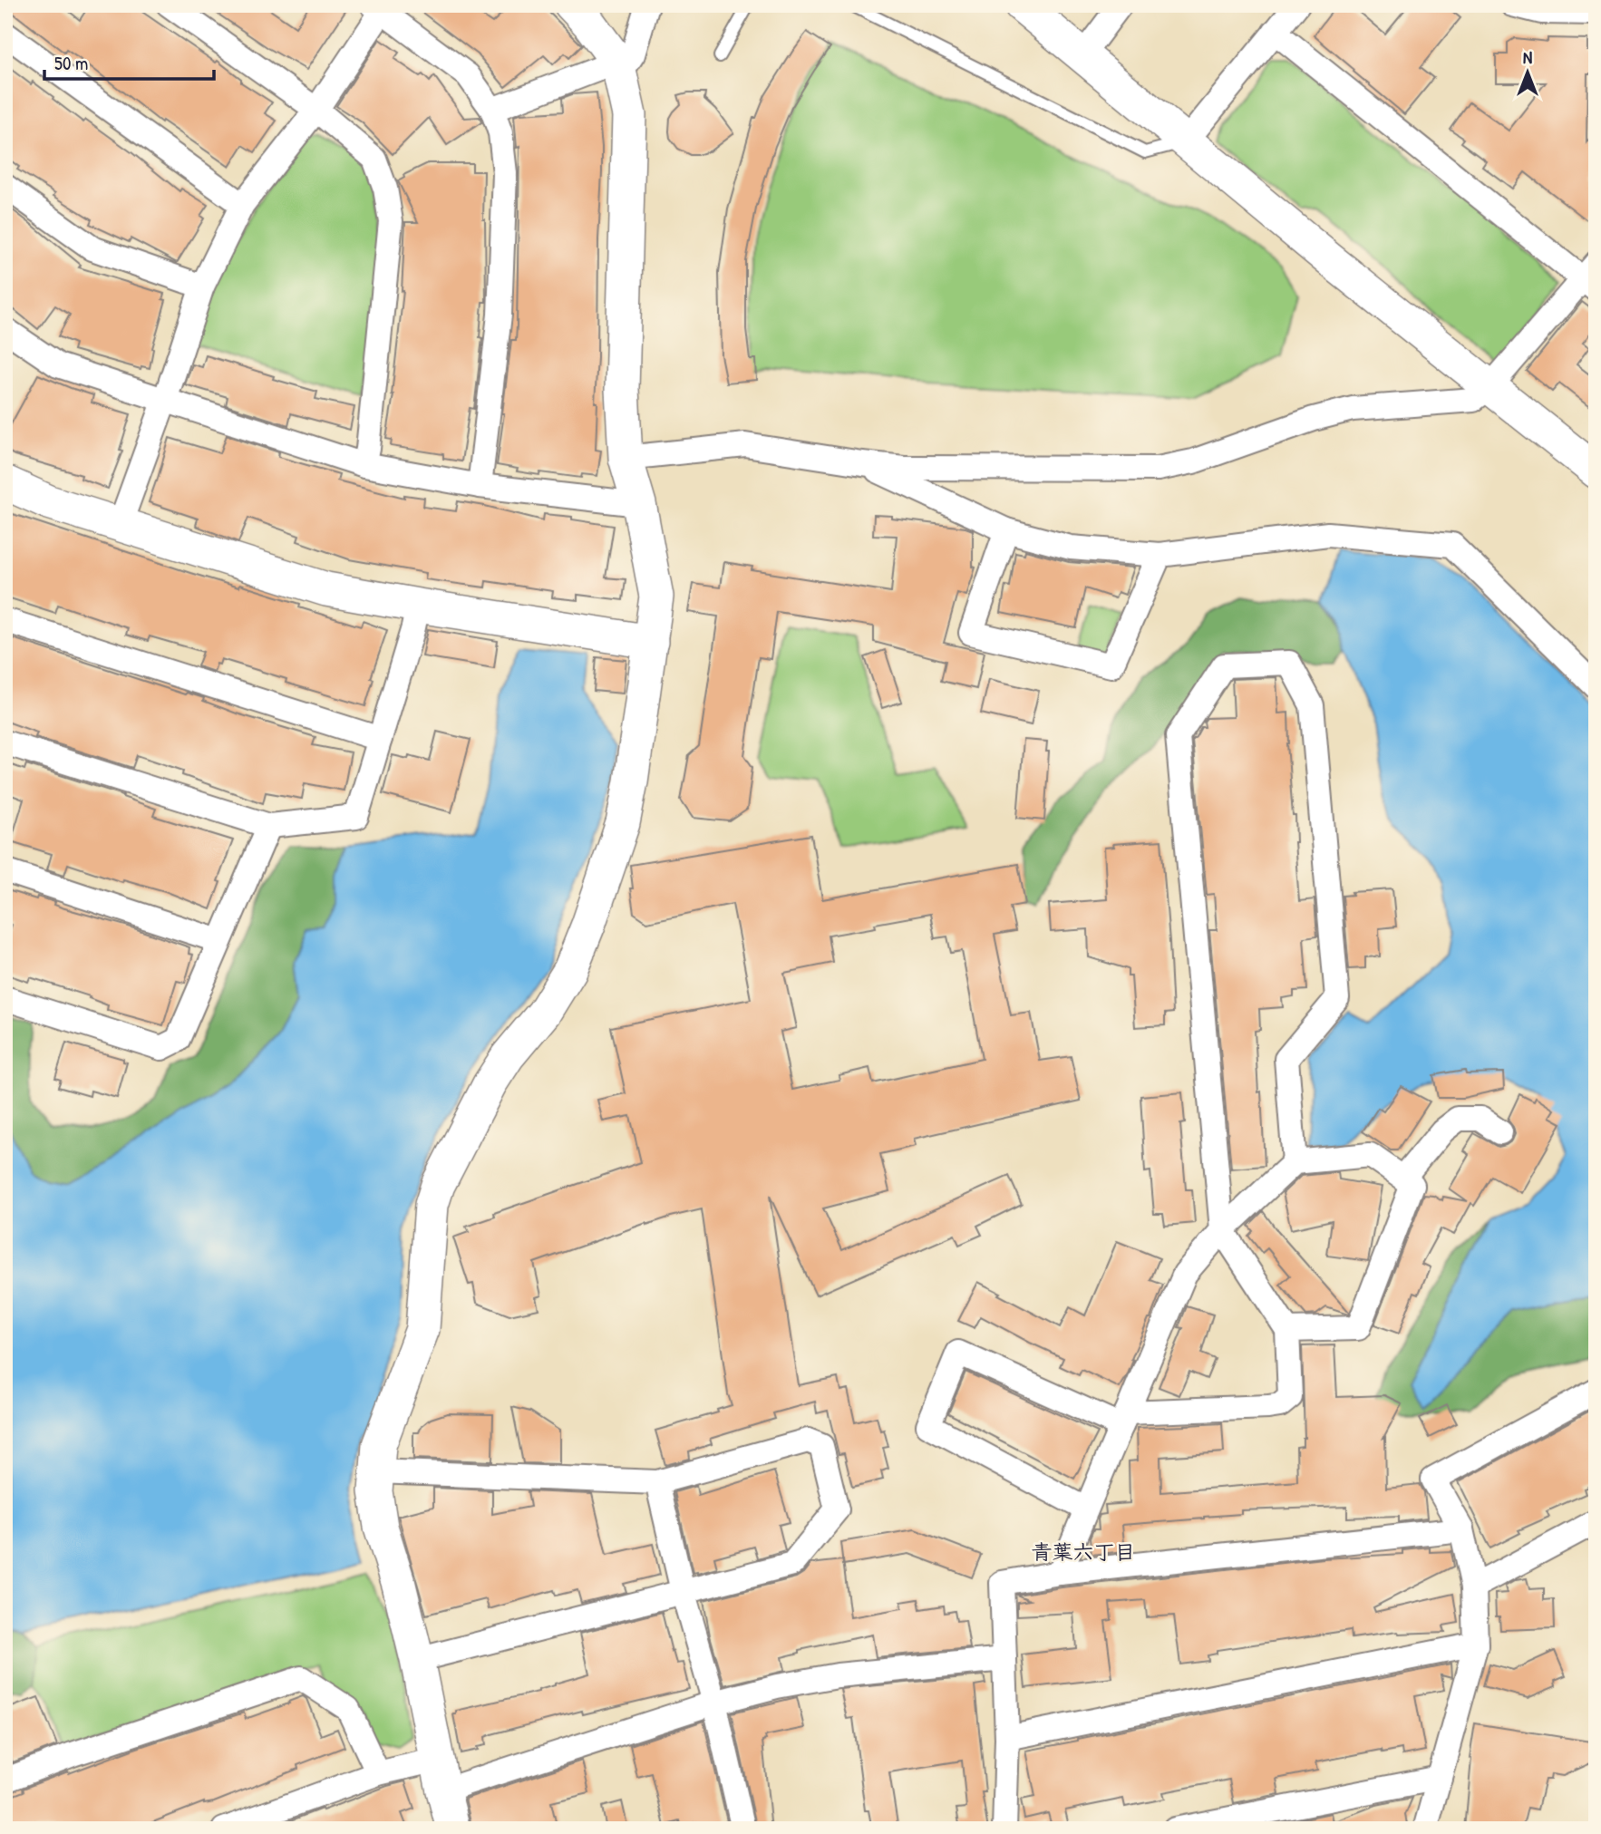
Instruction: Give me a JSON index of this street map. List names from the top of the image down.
{
  "districts": ["青葉六丁目"],
  "scale_bar": "50 m",
  "north": "top"
}
